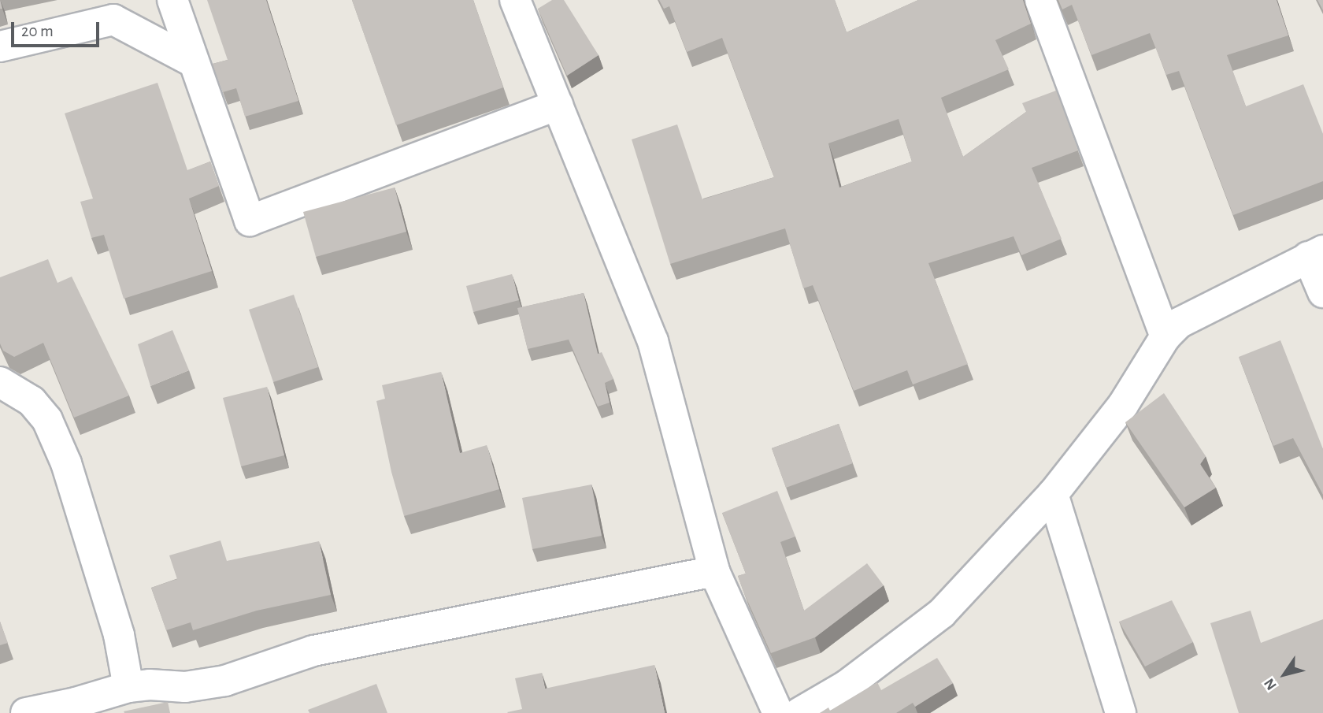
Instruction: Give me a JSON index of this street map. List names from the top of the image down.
{
  "scale_bar": "20 m",
  "north": "bottom left"
}
